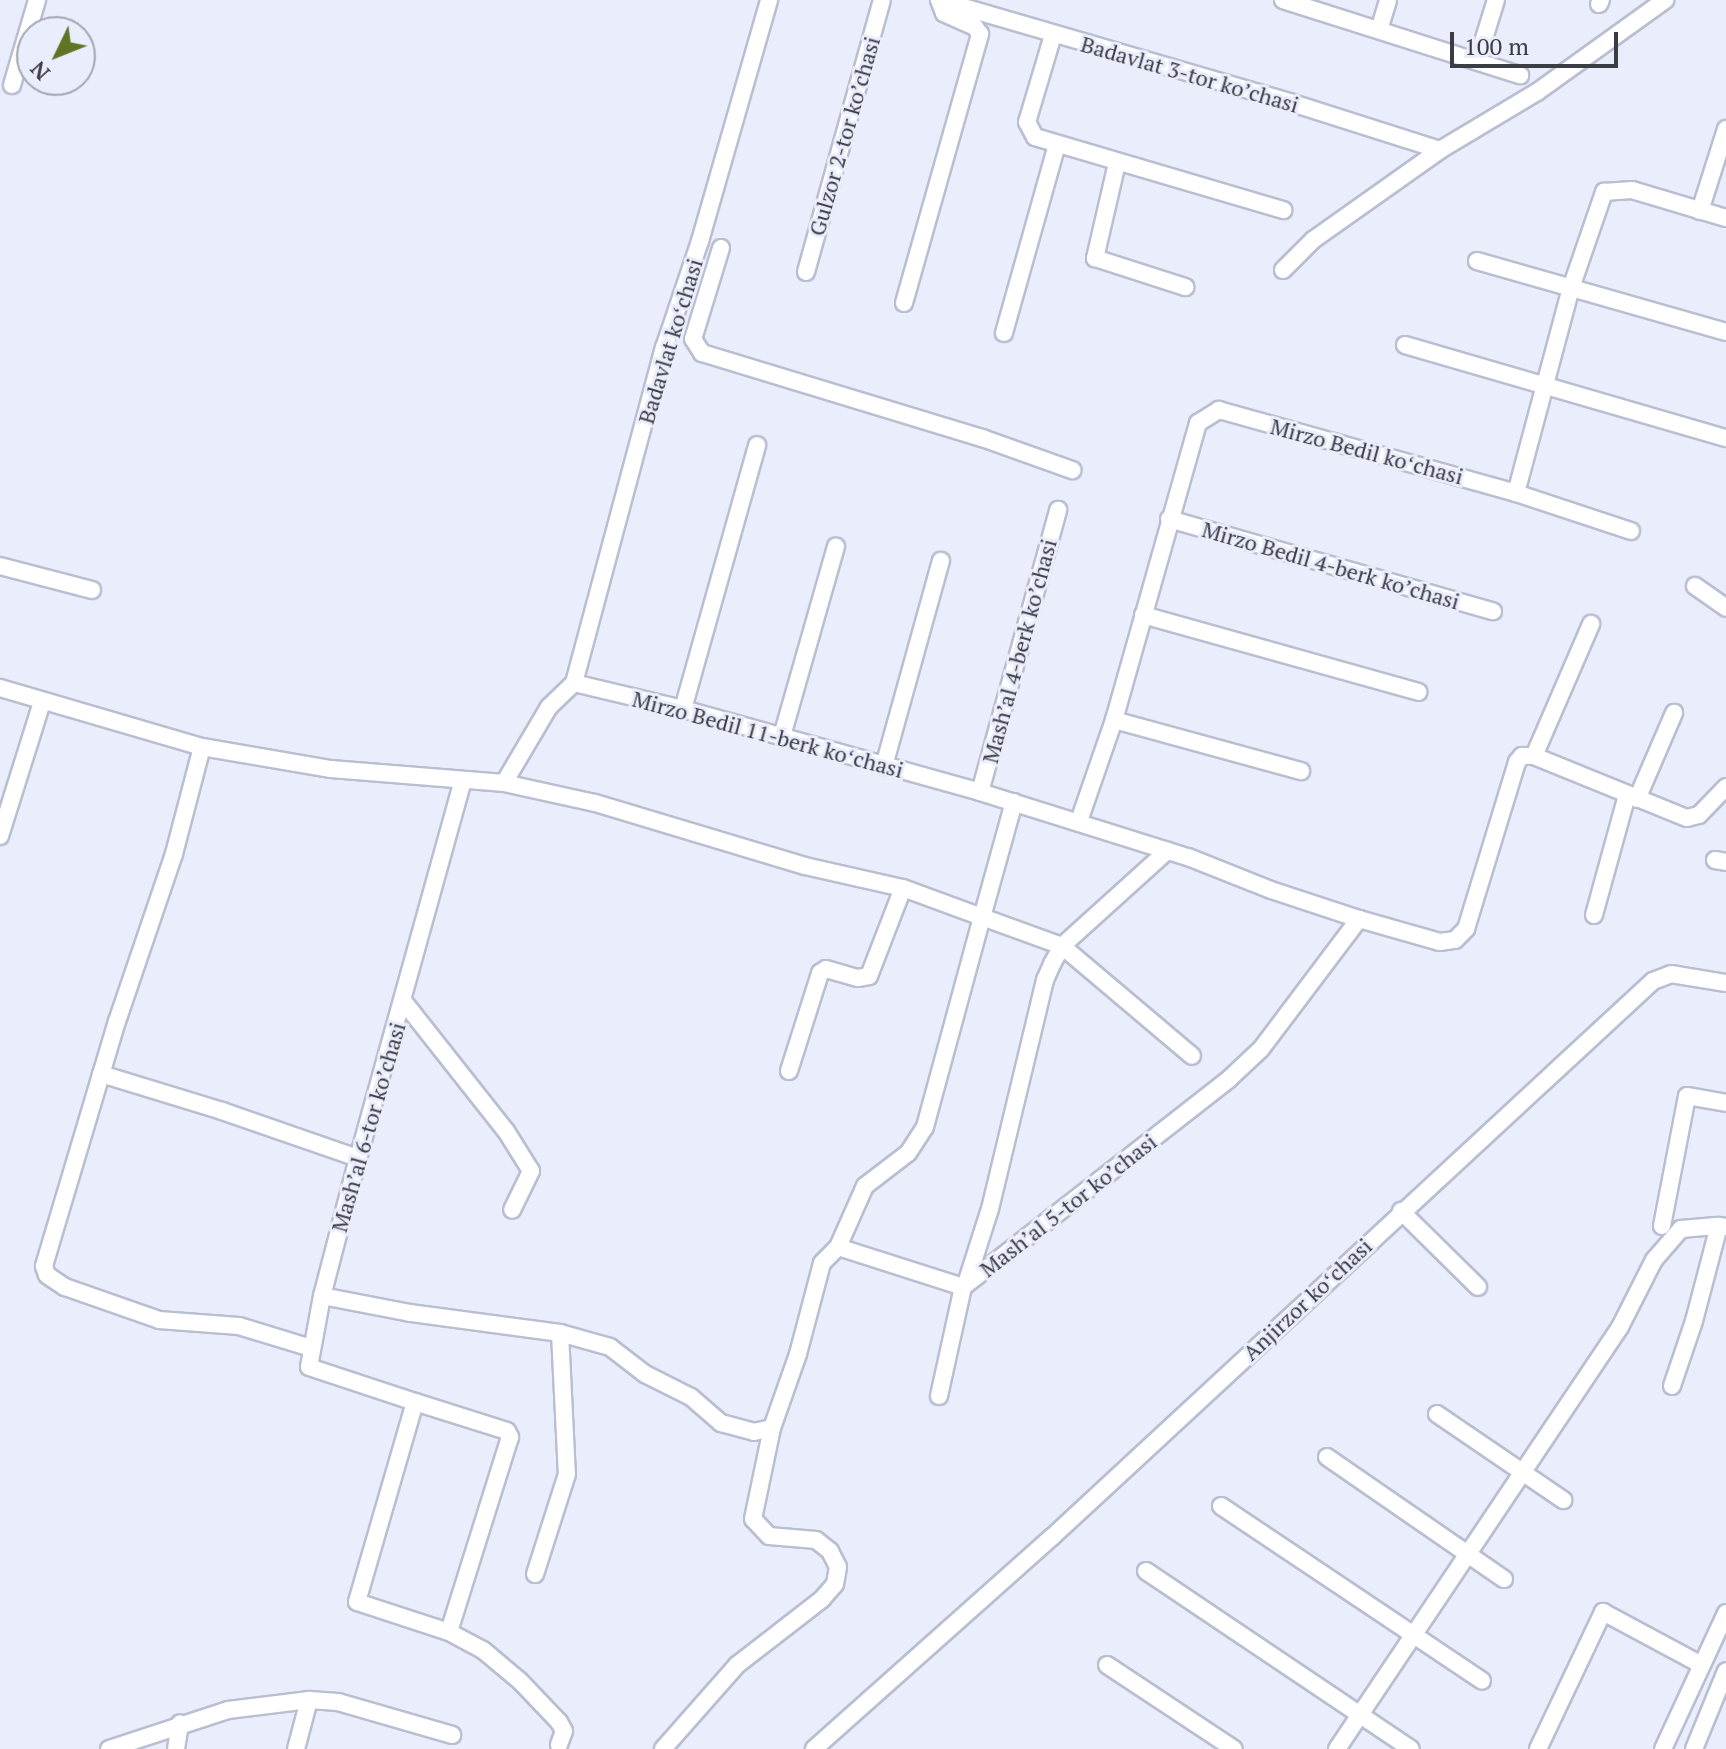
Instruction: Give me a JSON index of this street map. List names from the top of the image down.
{
  "streets": {
    "street": [
      "Badavlat 3-tor koʼchasi",
      "Gulzor 2-tor koʼchasi",
      "Badavlat koʻchasi",
      "Mirzo Bedil koʻchasi",
      "Mirzo Bedil 4-berk koʼchasi",
      "Mashʼal 4-berk koʼchasi",
      "Mirzo Bedil 11-berk koʻchasi",
      "Mashʼal 6-tor koʼchasi",
      "Mashʼal 5-tor koʼchasi",
      "Anjirzor koʻchasi"
    ]
  },
  "crossings": [
    ["Badavlat koʻchasi", "Mirzo Bedil 11-berk koʻchasi"],
    ["Mirzo Bedil koʻchasi", "Mirzo Bedil 4-berk koʼchasi"],
    ["Mirzo Bedil koʻchasi", "Mirzo Bedil 11-berk koʻchasi"],
    ["Mashʼal 4-berk koʼchasi", "Mirzo Bedil 11-berk koʻchasi"],
    ["Mirzo Bedil 11-berk koʻchasi", "Mashʼal 5-tor koʼchasi"]
  ],
  "scale_bar": "100 m",
  "north": "bottom left"
}
